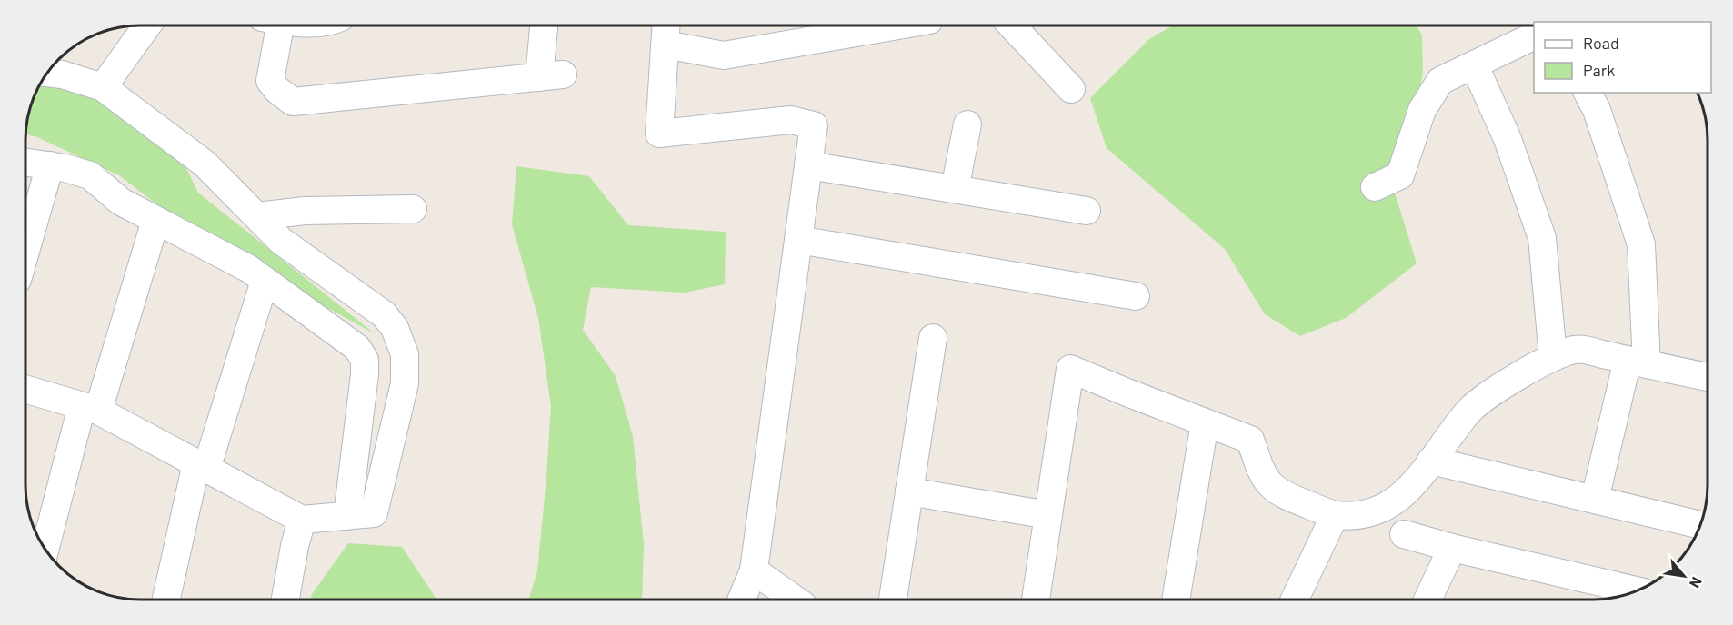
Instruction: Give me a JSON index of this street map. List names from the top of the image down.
{
  "legend": ["Road", "Park"],
  "north": "bottom right"
}
